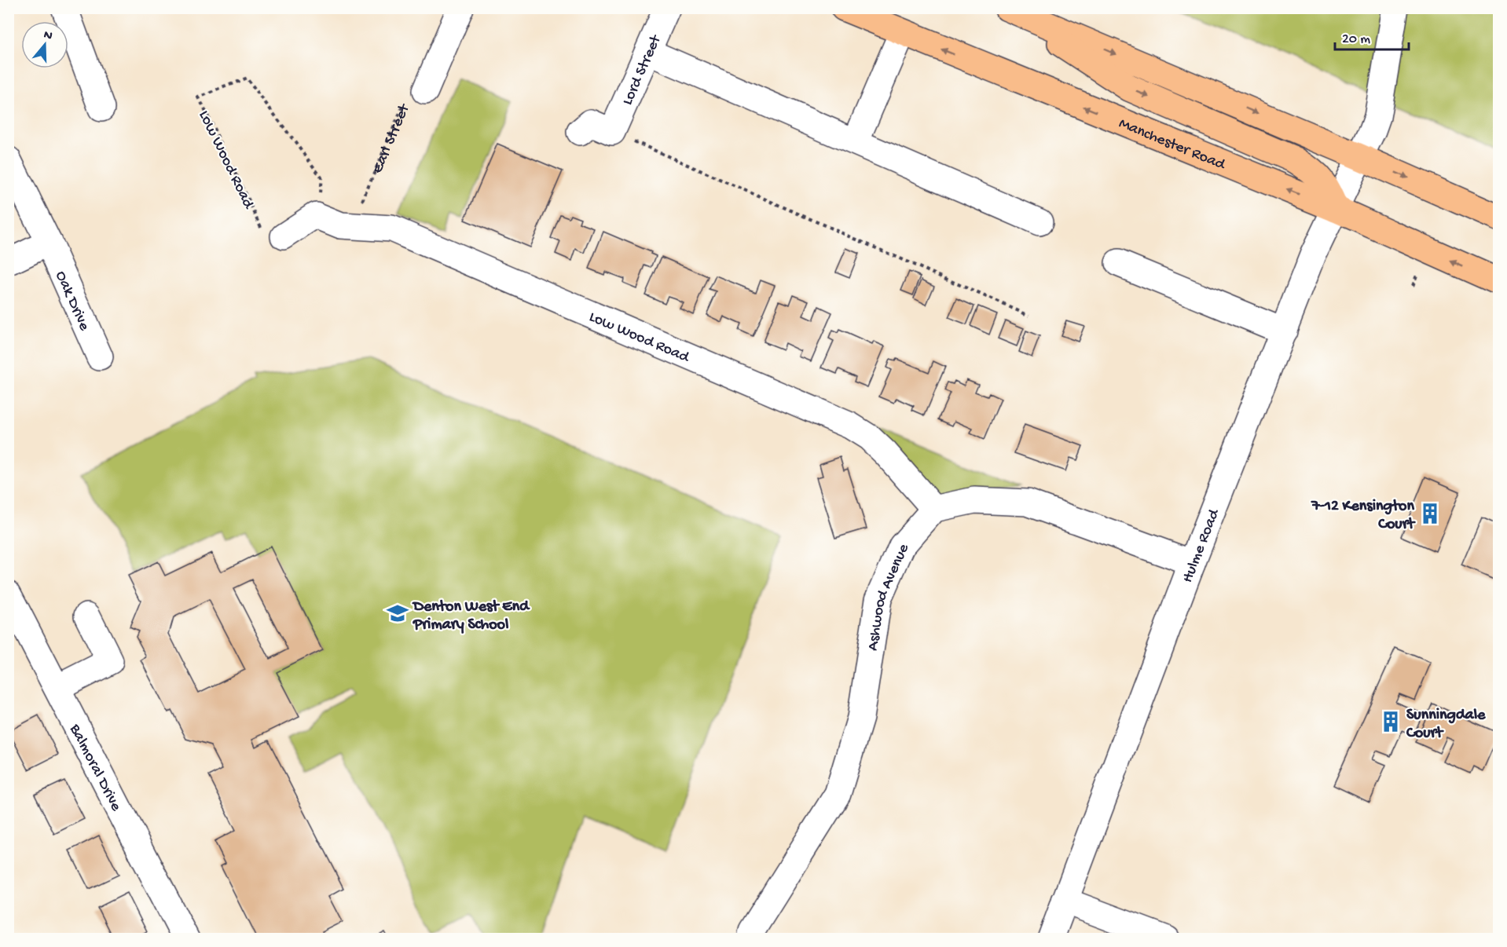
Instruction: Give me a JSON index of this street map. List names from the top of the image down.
{
  "streets": {
    "highway": ["Manchester Road"],
    "street": [
      "Lord Street",
      "Earl Street",
      "Low Wood Road",
      "Oak Drive",
      "Hulme Road",
      "Ashwood Avenue",
      "Balmoral Drive"
    ]
  },
  "crossings": [
    ["Earl Street", "Low Wood Road"],
    ["Manchester Road", "Hulme Road"],
    ["Low Wood Road", "Ashwood Avenue"]
  ],
  "places": {
    "building": ["7-12 Kensington Court", "Sunningdale Court"],
    "school or university": ["Denton West End Primary School"]
  },
  "scale_bar": "20 m",
  "north": "top"
}
